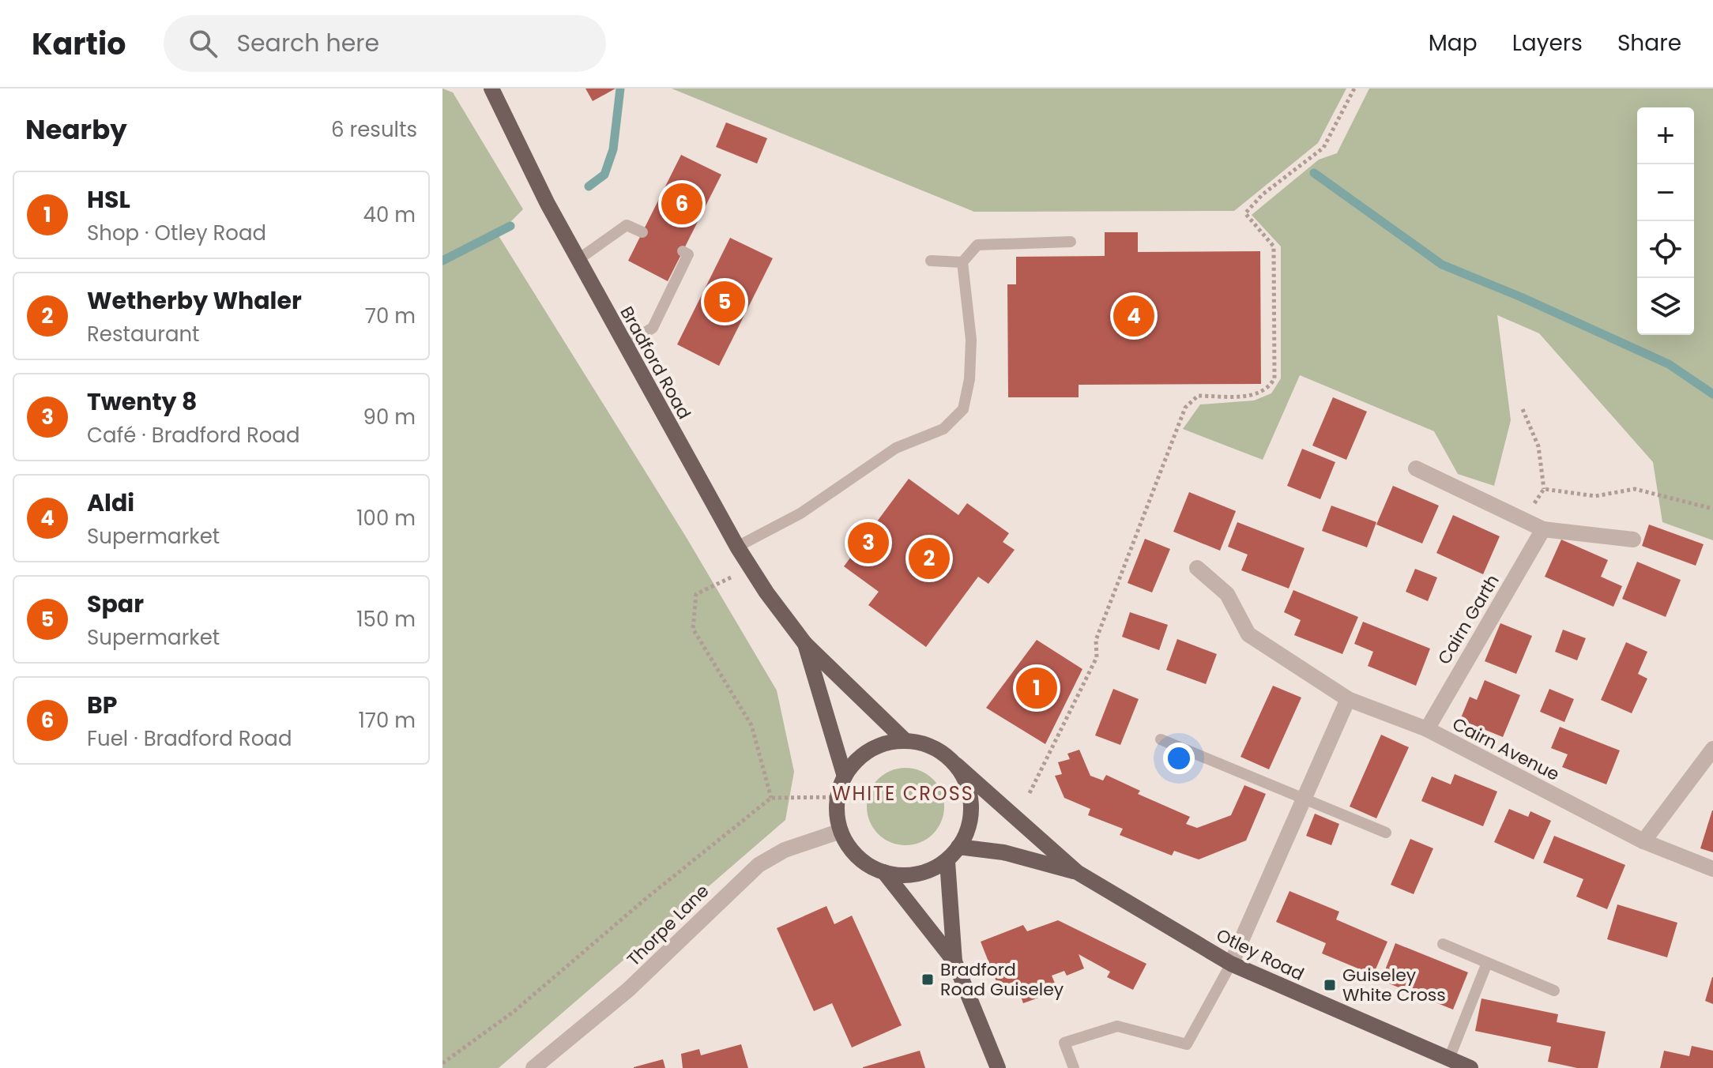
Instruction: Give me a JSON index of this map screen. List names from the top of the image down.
{
  "streets": {
    "main road": ["Bradford Road", "Otley Road"],
    "street": ["Cairn Garth", "Cairn Avenue", "Thorpe Lane"]
  },
  "crossings": [
    ["Bradford Road", "Thorpe Lane"],
    ["Bradford Road", "Otley Road"],
    ["Cairn Garth", "Cairn Avenue"],
    ["Thorpe Lane", "Otley Road"]
  ],
  "districts": ["WHITE CROSS"],
  "places": {
    "transit": ["Bradford Road Guiseley", "Guiseley White Cross"]
  },
  "page": {
    "header": "Kartio",
    "search": "Search here",
    "nav": ["Map", "Layers", "Share"],
    "heading": ["Nearby", "6 results"],
    "map_buttons": ["+", "−"],
    "list": [
      {
        "mark": "1",
        "name": "HSL",
        "note": "Shop · Otley Road",
        "value": "40 m"
      },
      {
        "mark": "2",
        "name": "Wetherby Whaler",
        "note": "Restaurant",
        "value": "70 m"
      },
      {
        "mark": "3",
        "name": "Twenty 8",
        "note": "Café · Bradford Road",
        "value": "90 m"
      },
      {
        "mark": "4",
        "name": "Aldi",
        "note": "Supermarket",
        "value": "100 m"
      },
      {
        "mark": "5",
        "name": "Spar",
        "note": "Supermarket",
        "value": "150 m"
      },
      {
        "mark": "6",
        "name": "BP",
        "note": "Fuel · Bradford Road",
        "value": "170 m"
      }
    ],
    "pins": [
      "6",
      "5",
      "4",
      "3",
      "2",
      "1"
    ]
  }
}
